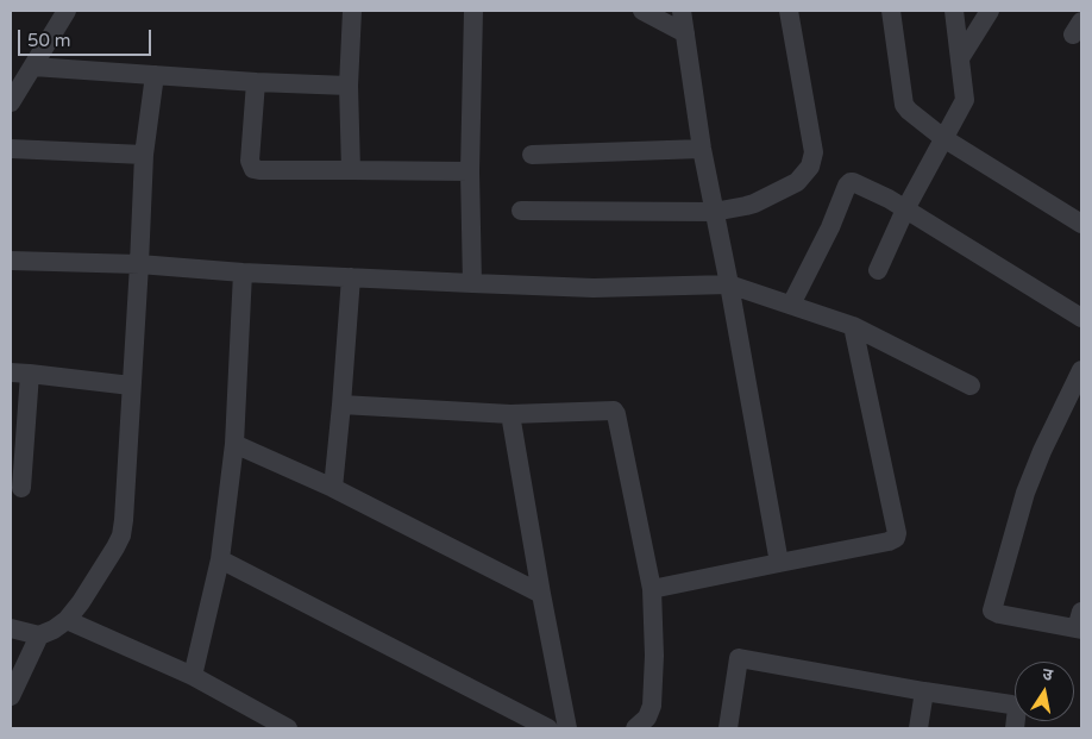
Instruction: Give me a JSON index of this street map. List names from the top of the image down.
{
  "scale_bar": "50 m",
  "north": "top"
}
